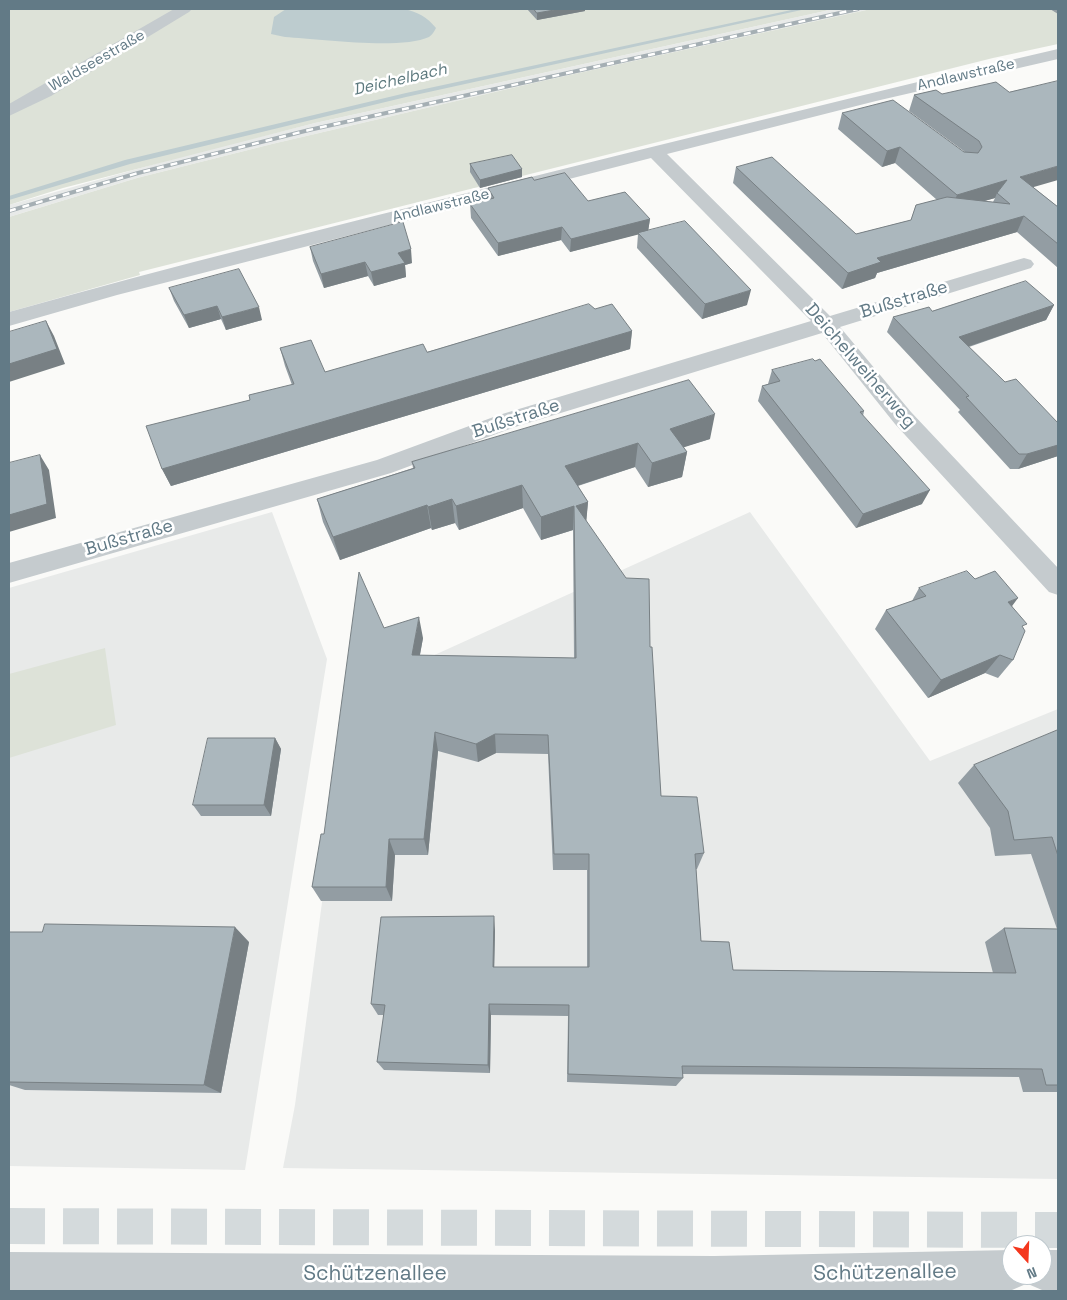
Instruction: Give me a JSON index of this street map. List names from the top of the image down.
{
  "streets": {
    "street": [
      "Waldseestraße",
      "Andlawstraße",
      "Bußstraße",
      "Deichelweiherweg",
      "Schützenallee"
    ]
  },
  "crossings": [
    ["Andlawstraße", "Deichelweiherweg"],
    ["Bußstraße", "Deichelweiherweg"]
  ],
  "water": ["Deichelbach"],
  "north": "bottom"
}
